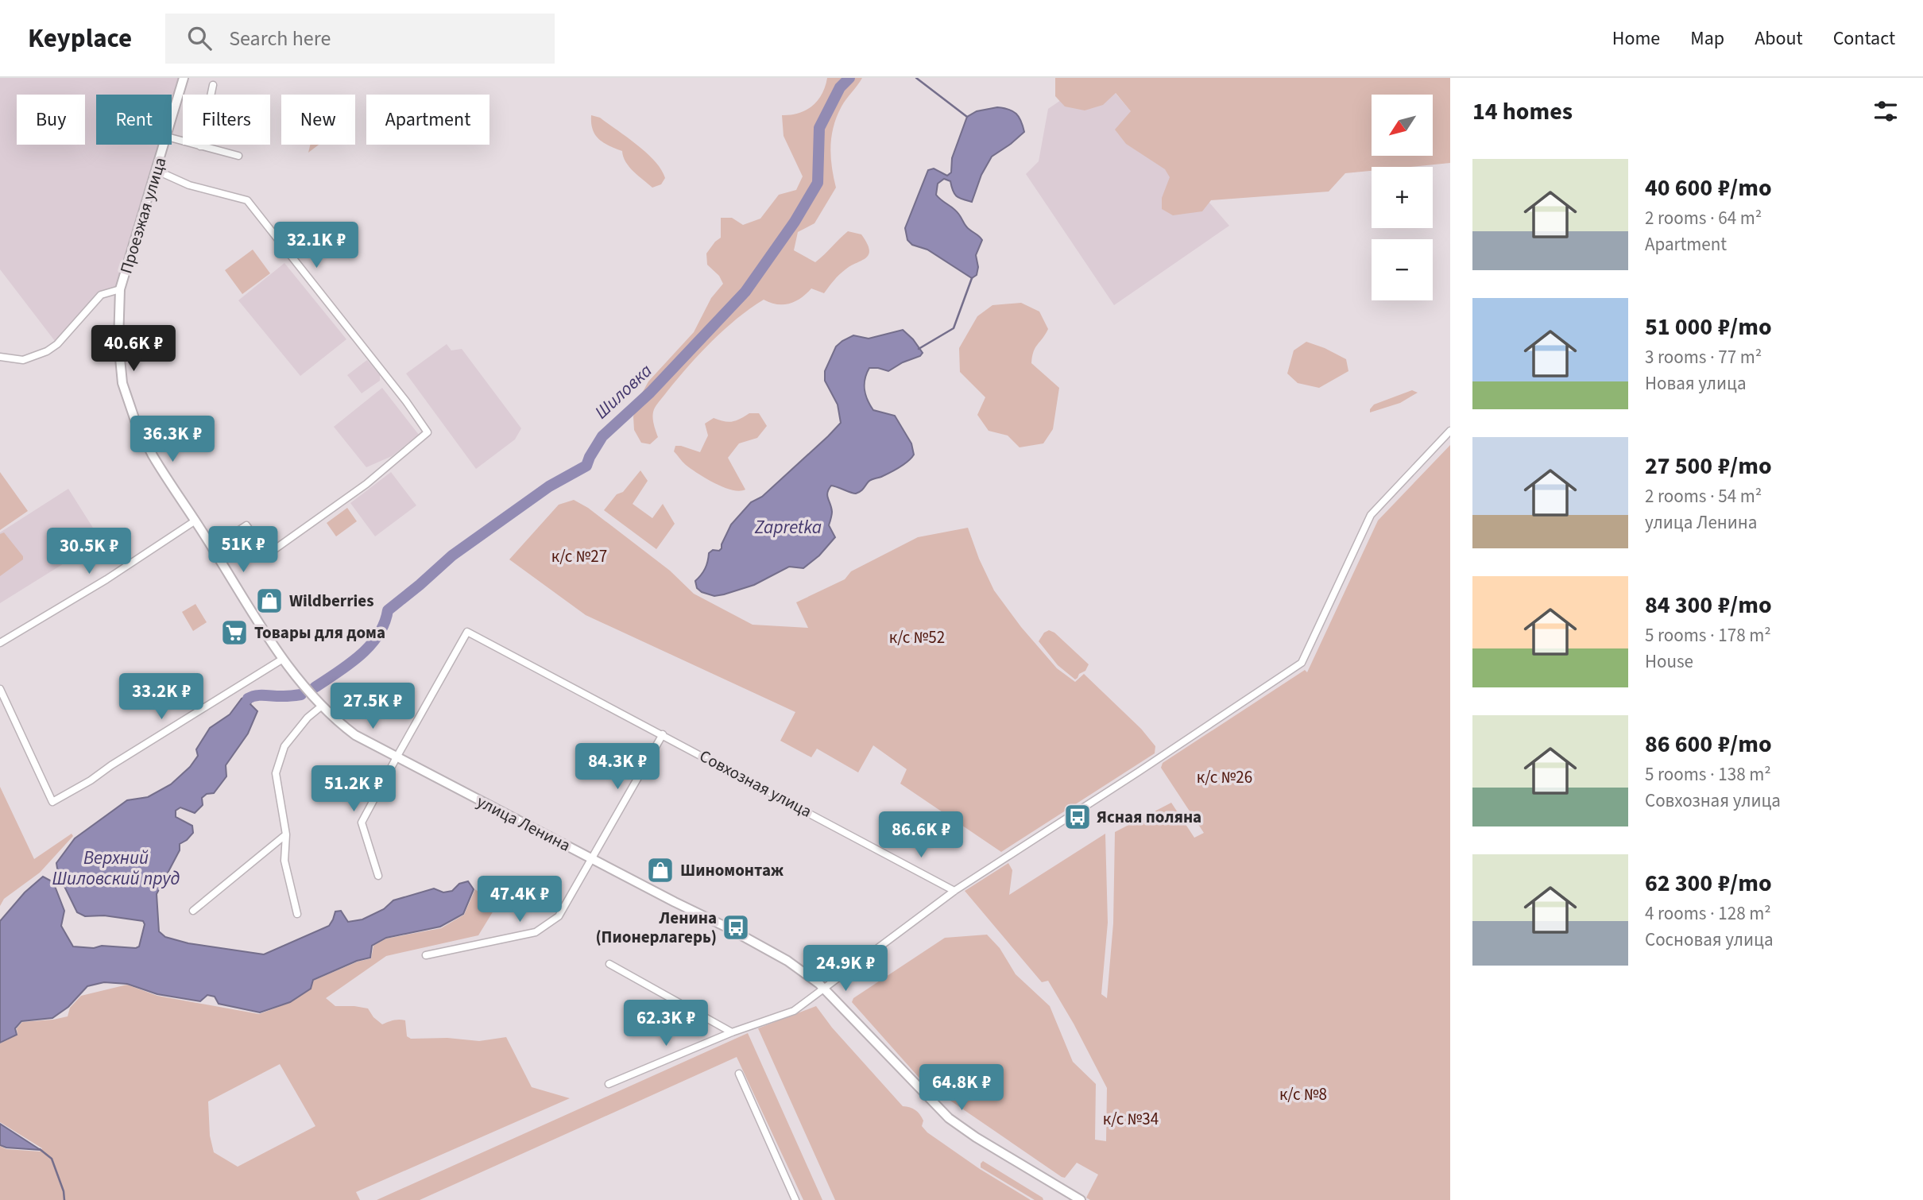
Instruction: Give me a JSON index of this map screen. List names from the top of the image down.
{
  "streets": {
    "street": ["Проезжая улица", "Совхозная улица", "улица Ленина"]
  },
  "crossings": [
    ["Проезжая улица", "улица Ленина"],
    ["Совхозная улица", "улица Ленина"]
  ],
  "water": ["Шиловка", "Zapretka", "Верхний Шиловский пруд"],
  "parks": [
    "к/с №27",
    "к/с №52",
    "к/с №26",
    "к/с №8",
    "к/с №34"
  ],
  "places": {
    "shop": ["Wildberries", "Шиномонтаж"],
    "supermarket": ["Товары для дома"],
    "bus stop": ["Ясная поляна", "Ленина (Пионерлагерь)"]
  },
  "north": "bottom left",
  "page": {
    "header": "Keyplace",
    "search": "Search here",
    "nav": [
      "Home",
      "Map",
      "About",
      "Contact"
    ],
    "heading": "14 homes",
    "map_buttons": ["+", "−"],
    "chip": [
      "Buy",
      "Rent",
      "Filters",
      "New",
      "Apartment"
    ],
    "list": [
      {
        "name": "40 600 ₽/mo",
        "note": "2 rooms · 64 m² · Apartment"
      },
      {
        "name": "51 000 ₽/mo",
        "note": "3 rooms · 77 m² · Новая улица"
      },
      {
        "name": "27 500 ₽/mo",
        "note": "2 rooms · 54 m² · улица Ленина"
      },
      {
        "name": "84 300 ₽/mo",
        "note": "5 rooms · 178 m² · House"
      },
      {
        "name": "86 600 ₽/mo",
        "note": "5 rooms · 138 m² · Совхозная улица"
      },
      {
        "name": "62 300 ₽/mo",
        "note": "4 rooms · 128 m² · Сосновая улица"
      }
    ],
    "price": [
      "32.1K ₽",
      "40.6K ₽",
      "36.3K ₽",
      "51K ₽",
      "30.5K ₽",
      "33.2K ₽",
      "27.5K ₽",
      "84.3K ₽",
      "51.2K ₽",
      "86.6K ₽",
      "47.4K ₽",
      "24.9K ₽",
      "62.3K ₽",
      "64.8K ₽"
    ]
  }
}
